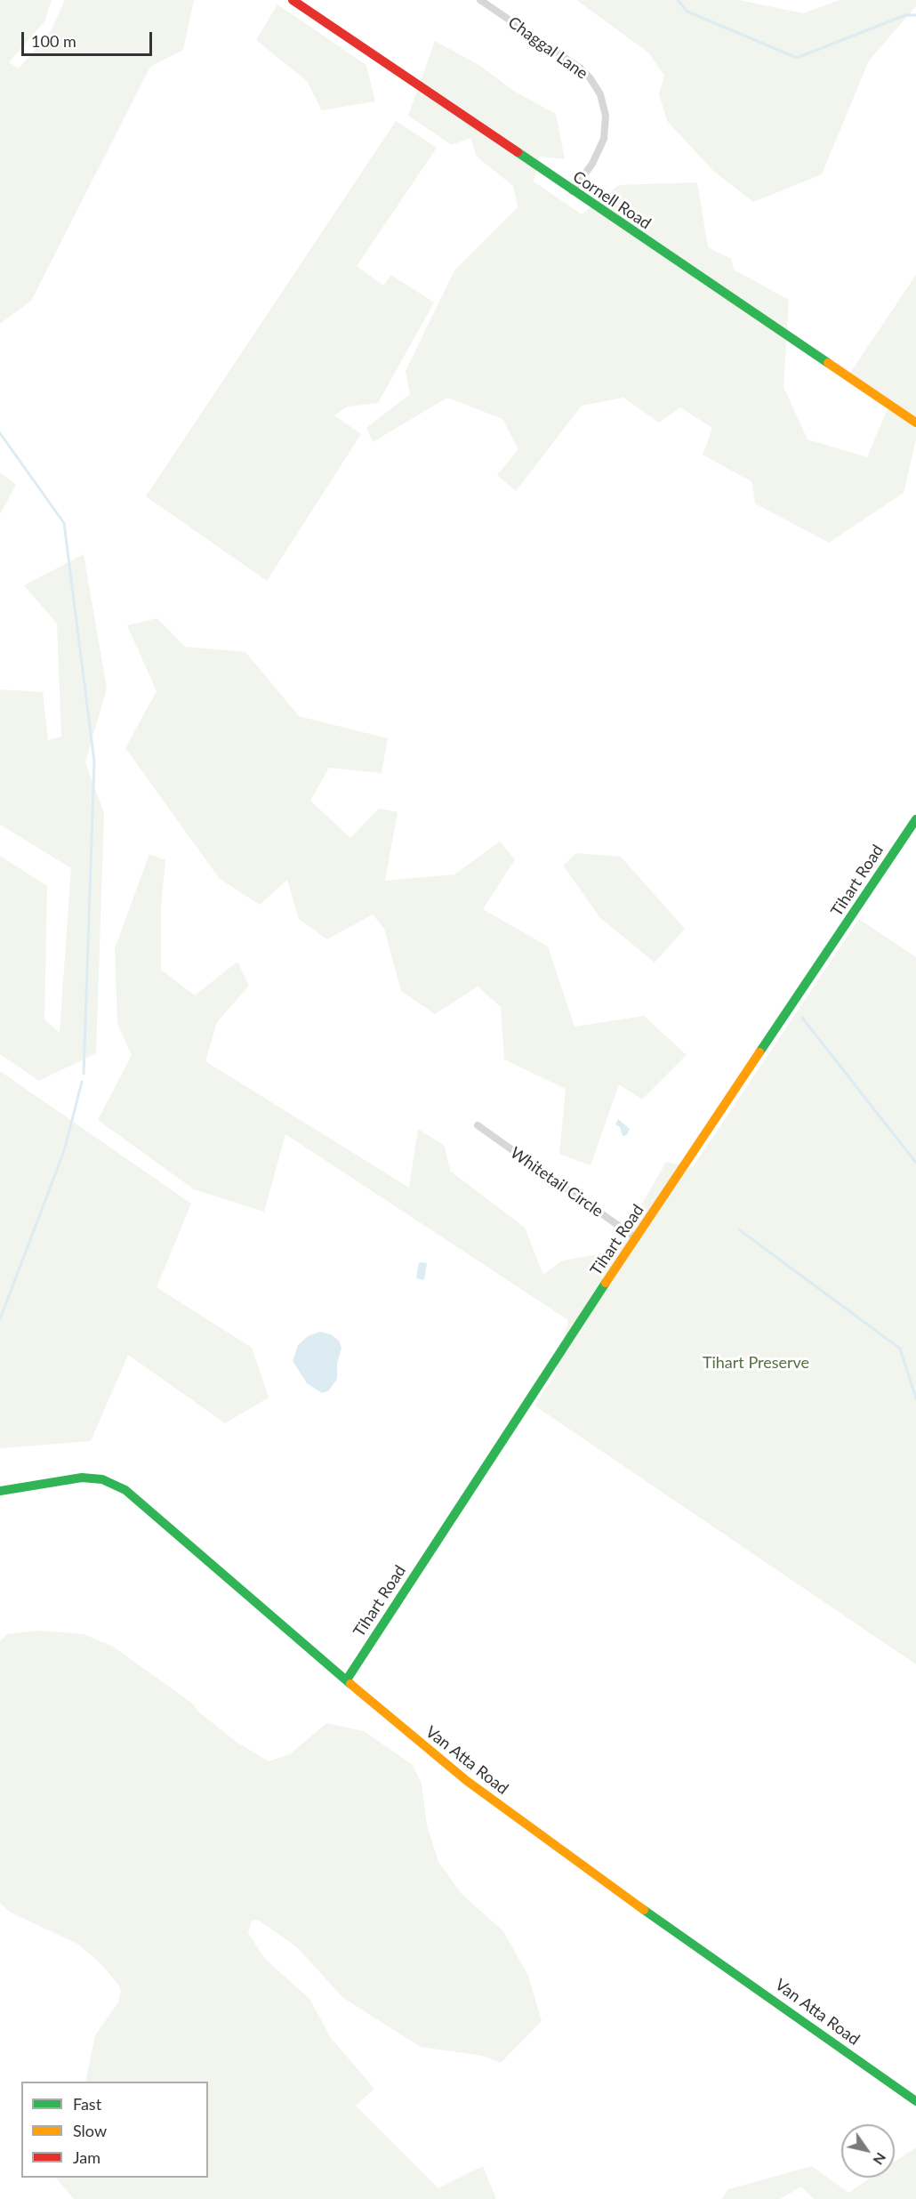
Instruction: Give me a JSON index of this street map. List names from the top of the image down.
{
  "streets": {
    "street": [
      "Chaggal Lane",
      "Cornell Road",
      "Tihart Road",
      "Whitetail Circle",
      "Van Atta Road"
    ]
  },
  "crossings": [
    ["Chaggal Lane", "Cornell Road"],
    ["Tihart Road", "Whitetail Circle"],
    ["Tihart Road", "Van Atta Road"]
  ],
  "parks": ["Tihart Preserve"],
  "legend": ["Fast", "Slow", "Jam"],
  "scale_bar": "100 m",
  "north": "bottom right"
}
